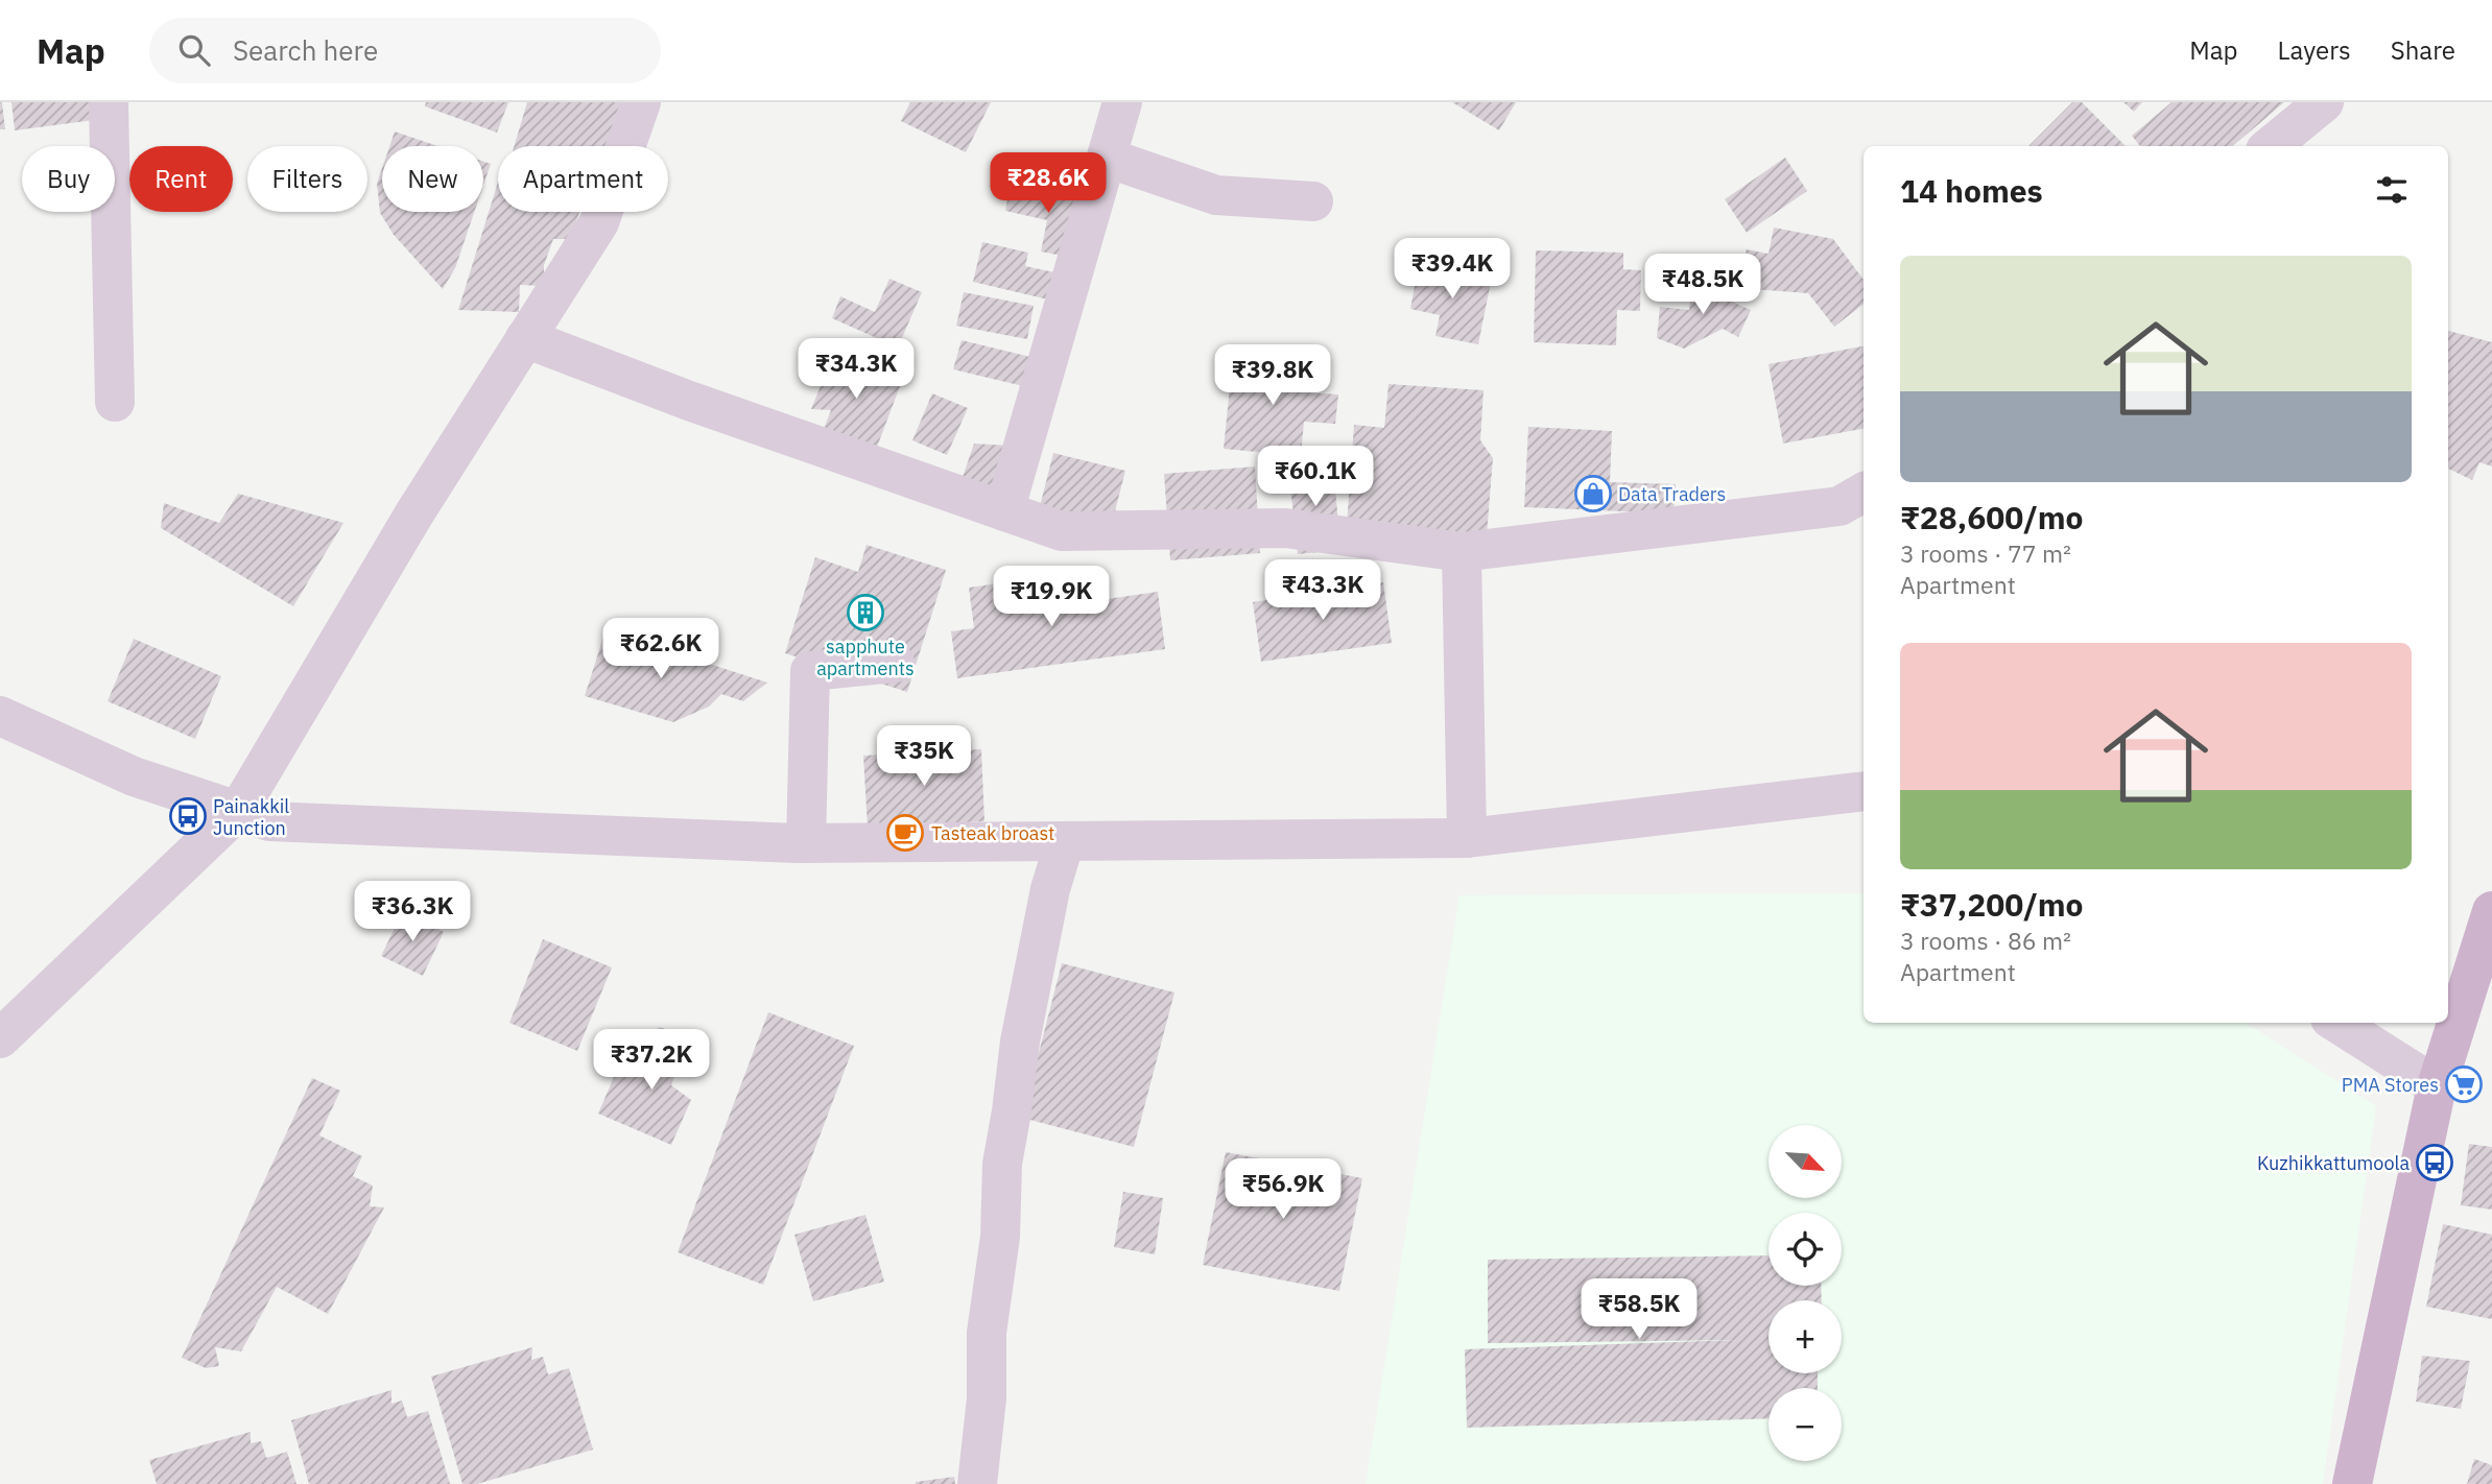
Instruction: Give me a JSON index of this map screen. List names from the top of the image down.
{
  "places": {
    "shop": ["Data Traders"],
    "building": ["sapphute apartments"],
    "bus stop": ["Painakkil Junction", "Kuzhikkattumoola"],
    "cafe": ["Tasteak broast"],
    "supermarket": ["PMA Stores"]
  },
  "north": "bottom right",
  "page": {
    "header": "Map",
    "search": "Search here",
    "nav": ["Map", "Layers", "Share"],
    "chip": [
      "Buy",
      "Rent",
      "Filters",
      "New",
      "Apartment"
    ],
    "heading": "14 homes",
    "price": [
      "₹28.6K",
      "₹39.4K",
      "₹48.5K",
      "₹34.3K",
      "₹39.8K",
      "₹60.1K",
      "₹43.3K",
      "₹19.9K",
      "₹62.6K",
      "₹35K",
      "₹36.3K",
      "₹37.2K",
      "₹56.9K",
      "₹58.5K"
    ],
    "list": [
      {
        "name": "₹28,600/mo",
        "note": "3 rooms · 77 m² · Apartment"
      },
      {
        "name": "₹37,200/mo",
        "note": "3 rooms · 86 m² · Apartment"
      }
    ],
    "map_buttons": ["+", "−"]
  }
}
